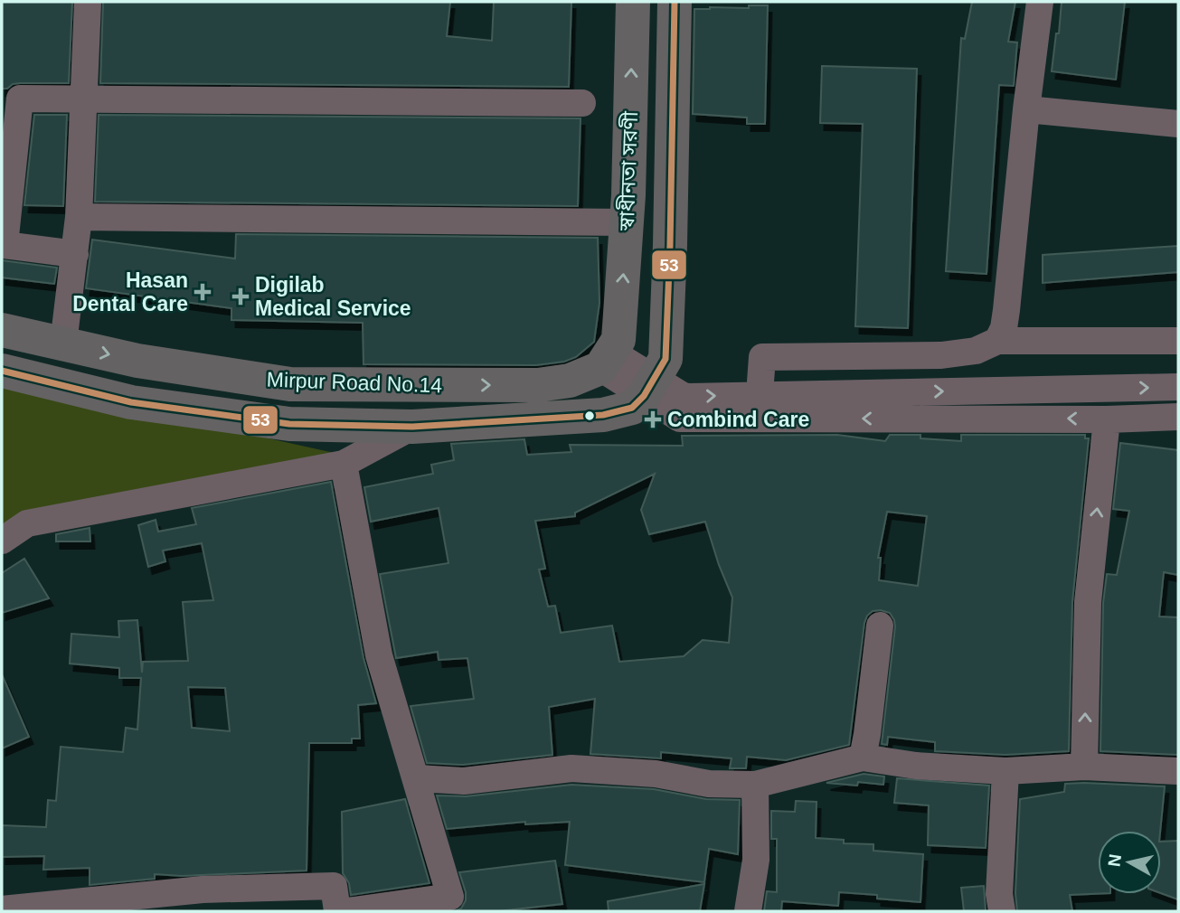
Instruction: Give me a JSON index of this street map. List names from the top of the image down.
{
  "streets": {
    "main road": ["স্বাধীনতা সরণী", "Mirpur Road No.14"]
  },
  "crossings": [
    ["স্বাধীনতা সরণী", "Mirpur Road No.14"]
  ],
  "places": {
    "health": ["Hasan Dental Care", "Digilab Medical Service", "Combind Care"]
  },
  "lines": ["transit line 53"],
  "north": "left"
}
